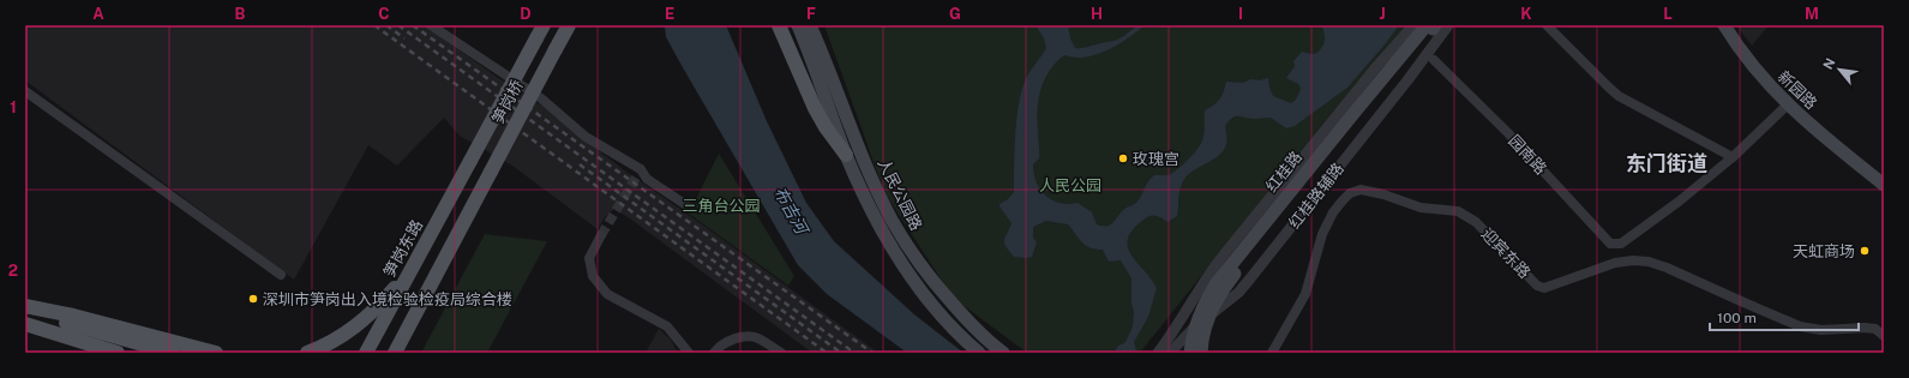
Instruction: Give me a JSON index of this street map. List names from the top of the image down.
{
  "streets": {
    "main road": [
      "新园路",
      "笋岗桥",
      "红桂路",
      "人民公园路",
      "笋岗东路"
    ],
    "street": ["园南路", "红桂路辅路", "迎宾东路"]
  },
  "crossings": [
    ["笋岗桥", "笋岗东路"],
    ["红桂路", "红桂路辅路"]
  ],
  "districts": ["东门街道"],
  "water": ["布吉河"],
  "parks": ["人民公园", "三角台公园"],
  "places": ["玫瑰宫", "天虹商场", "深圳市笋岗出入境检验检疫局综合楼"],
  "scale_bar": "100 m",
  "north": "top left",
  "grid": {
    "columns": [
      "A",
      "B",
      "C",
      "D",
      "E",
      "F",
      "G",
      "H",
      "I",
      "J",
      "K",
      "L",
      "M"
    ],
    "rows": ["1", "2"]
  }
}
